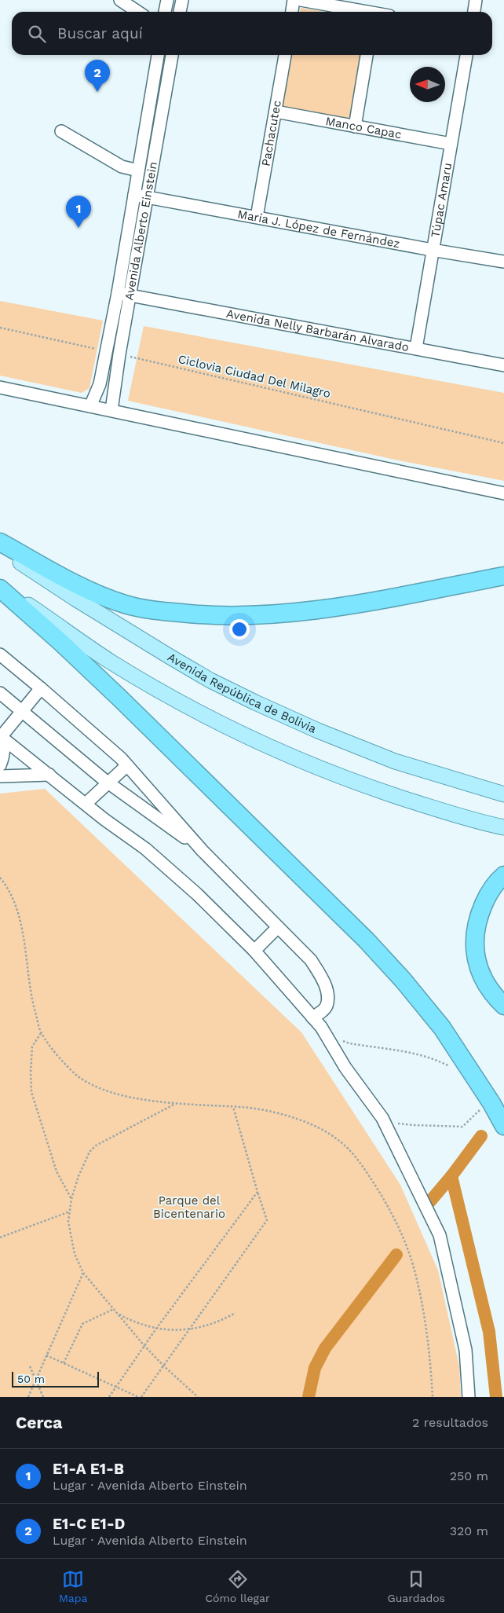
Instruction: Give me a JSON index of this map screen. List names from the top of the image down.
{
  "streets": {
    "main road": ["Avenida República de Bolivia"],
    "street": [
      "Manco Capac",
      "Pachacutec",
      "Túpac Amaru",
      "María J. López de Fernández",
      "Avenida Alberto Einstein",
      "Avenida Nelly Barbarán Alvarado"
    ],
    "path": ["Ciclovia Ciudad Del Milagro"]
  },
  "crossings": [
    ["Manco Capac", "Pachacutec"],
    ["Manco Capac", "Túpac Amaru"],
    ["Pachacutec", "María J. López de Fernández"],
    ["Túpac Amaru", "María J. López de Fernández"],
    ["Túpac Amaru", "Avenida Nelly Barbarán Alvarado"],
    ["María J. López de Fernández", "Avenida Alberto Einstein"],
    ["Avenida Alberto Einstein", "Avenida Nelly Barbarán Alvarado"],
    ["Avenida Alberto Einstein", "Ciclovia Ciudad Del Milagro"]
  ],
  "parks": ["Parque del Bicentenario"],
  "scale_bar": "50 m",
  "north": "left",
  "page": {
    "search": "Buscar aquí",
    "pins": ["2", "1"],
    "scale": "50 m",
    "heading": ["Cerca", "2 resultados"],
    "list": [
      {
        "mark": "1",
        "name": "E1-A E1-B",
        "note": "Lugar · Avenida Alberto Einstein",
        "value": "250 m"
      },
      {
        "mark": "2",
        "name": "E1-C E1-D",
        "note": "Lugar · Avenida Alberto Einstein",
        "value": "320 m"
      }
    ],
    "nav": ["Mapa", "Cómo llegar", "Guardados"]
  }
}
